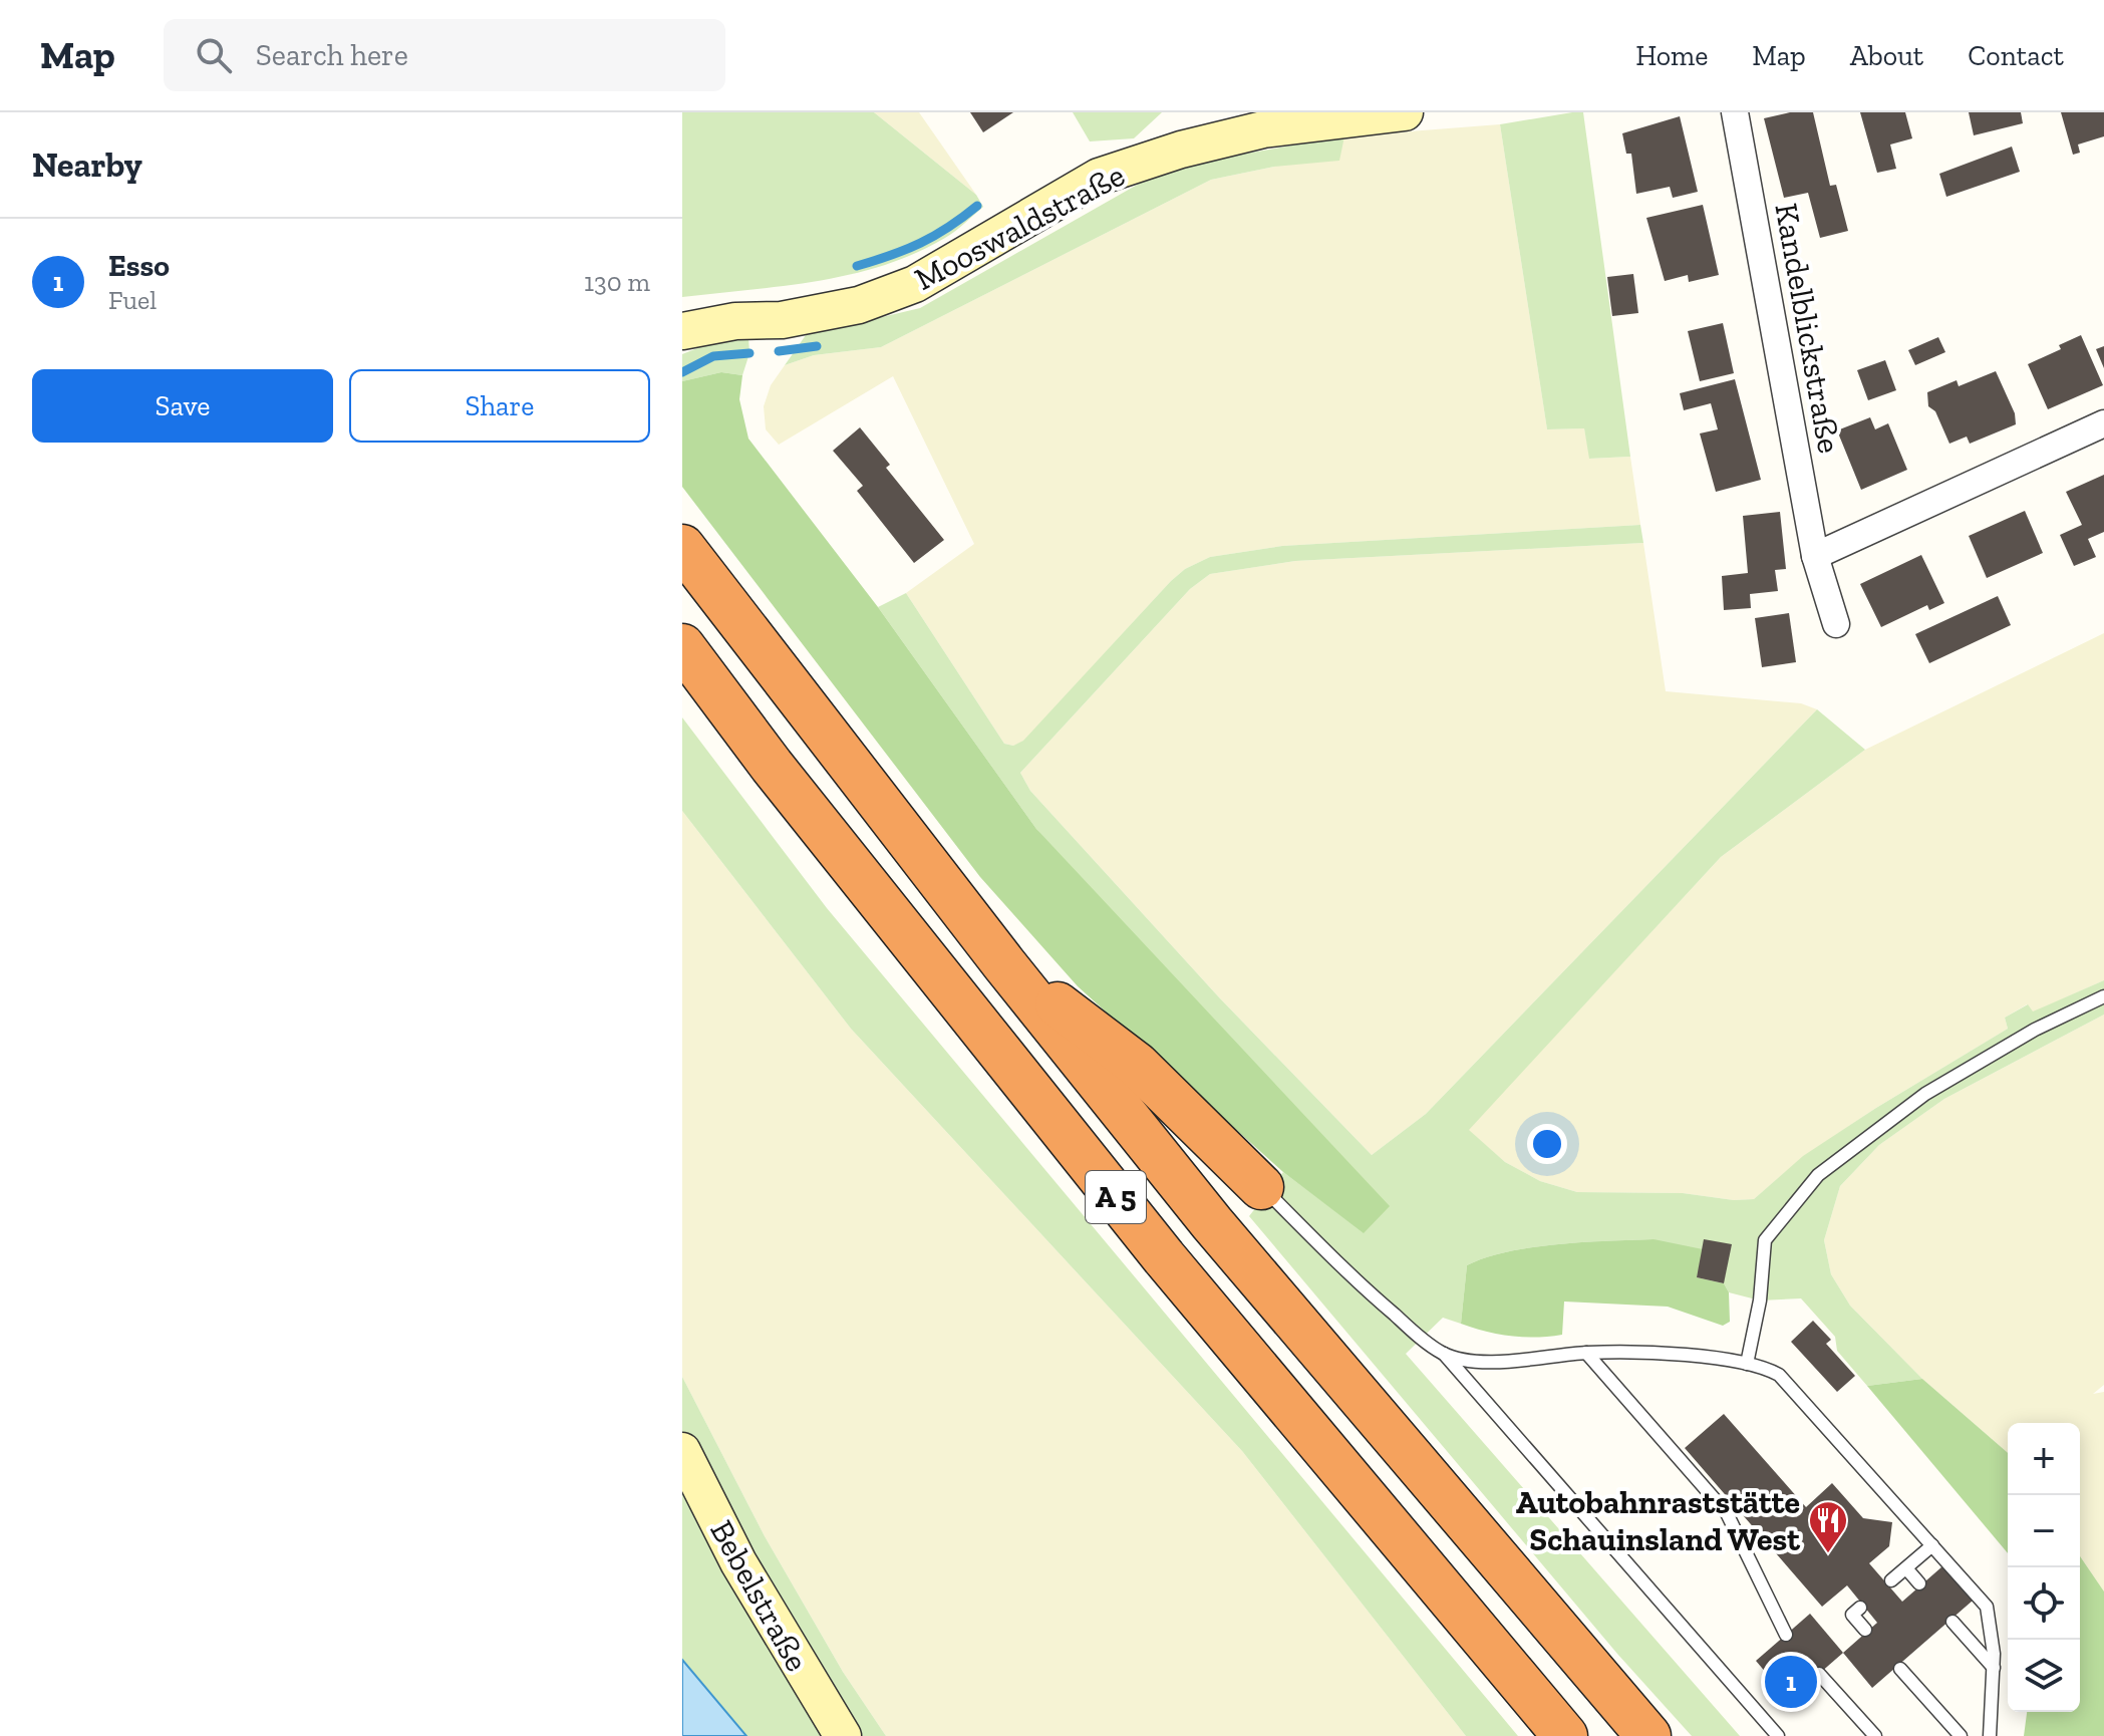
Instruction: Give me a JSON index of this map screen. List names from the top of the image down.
{
  "streets": {
    "highway": ["A 5"],
    "street": ["Mooswaldstraße", "Kandelblickstraße", "Bebelstraße"]
  },
  "places": {
    "restaurant": ["Autobahnraststätte Schauinsland West"]
  },
  "page": {
    "header": "Map",
    "search": "Search here",
    "nav": [
      "Home",
      "Map",
      "About",
      "Contact"
    ],
    "heading": "Nearby",
    "list": [
      {
        "mark": "1",
        "name": "Esso",
        "note": "Fuel",
        "value": "130 m"
      }
    ],
    "buttons": ["Save", "Share"],
    "map_buttons": ["+", "−"],
    "pins": "1"
  }
}
